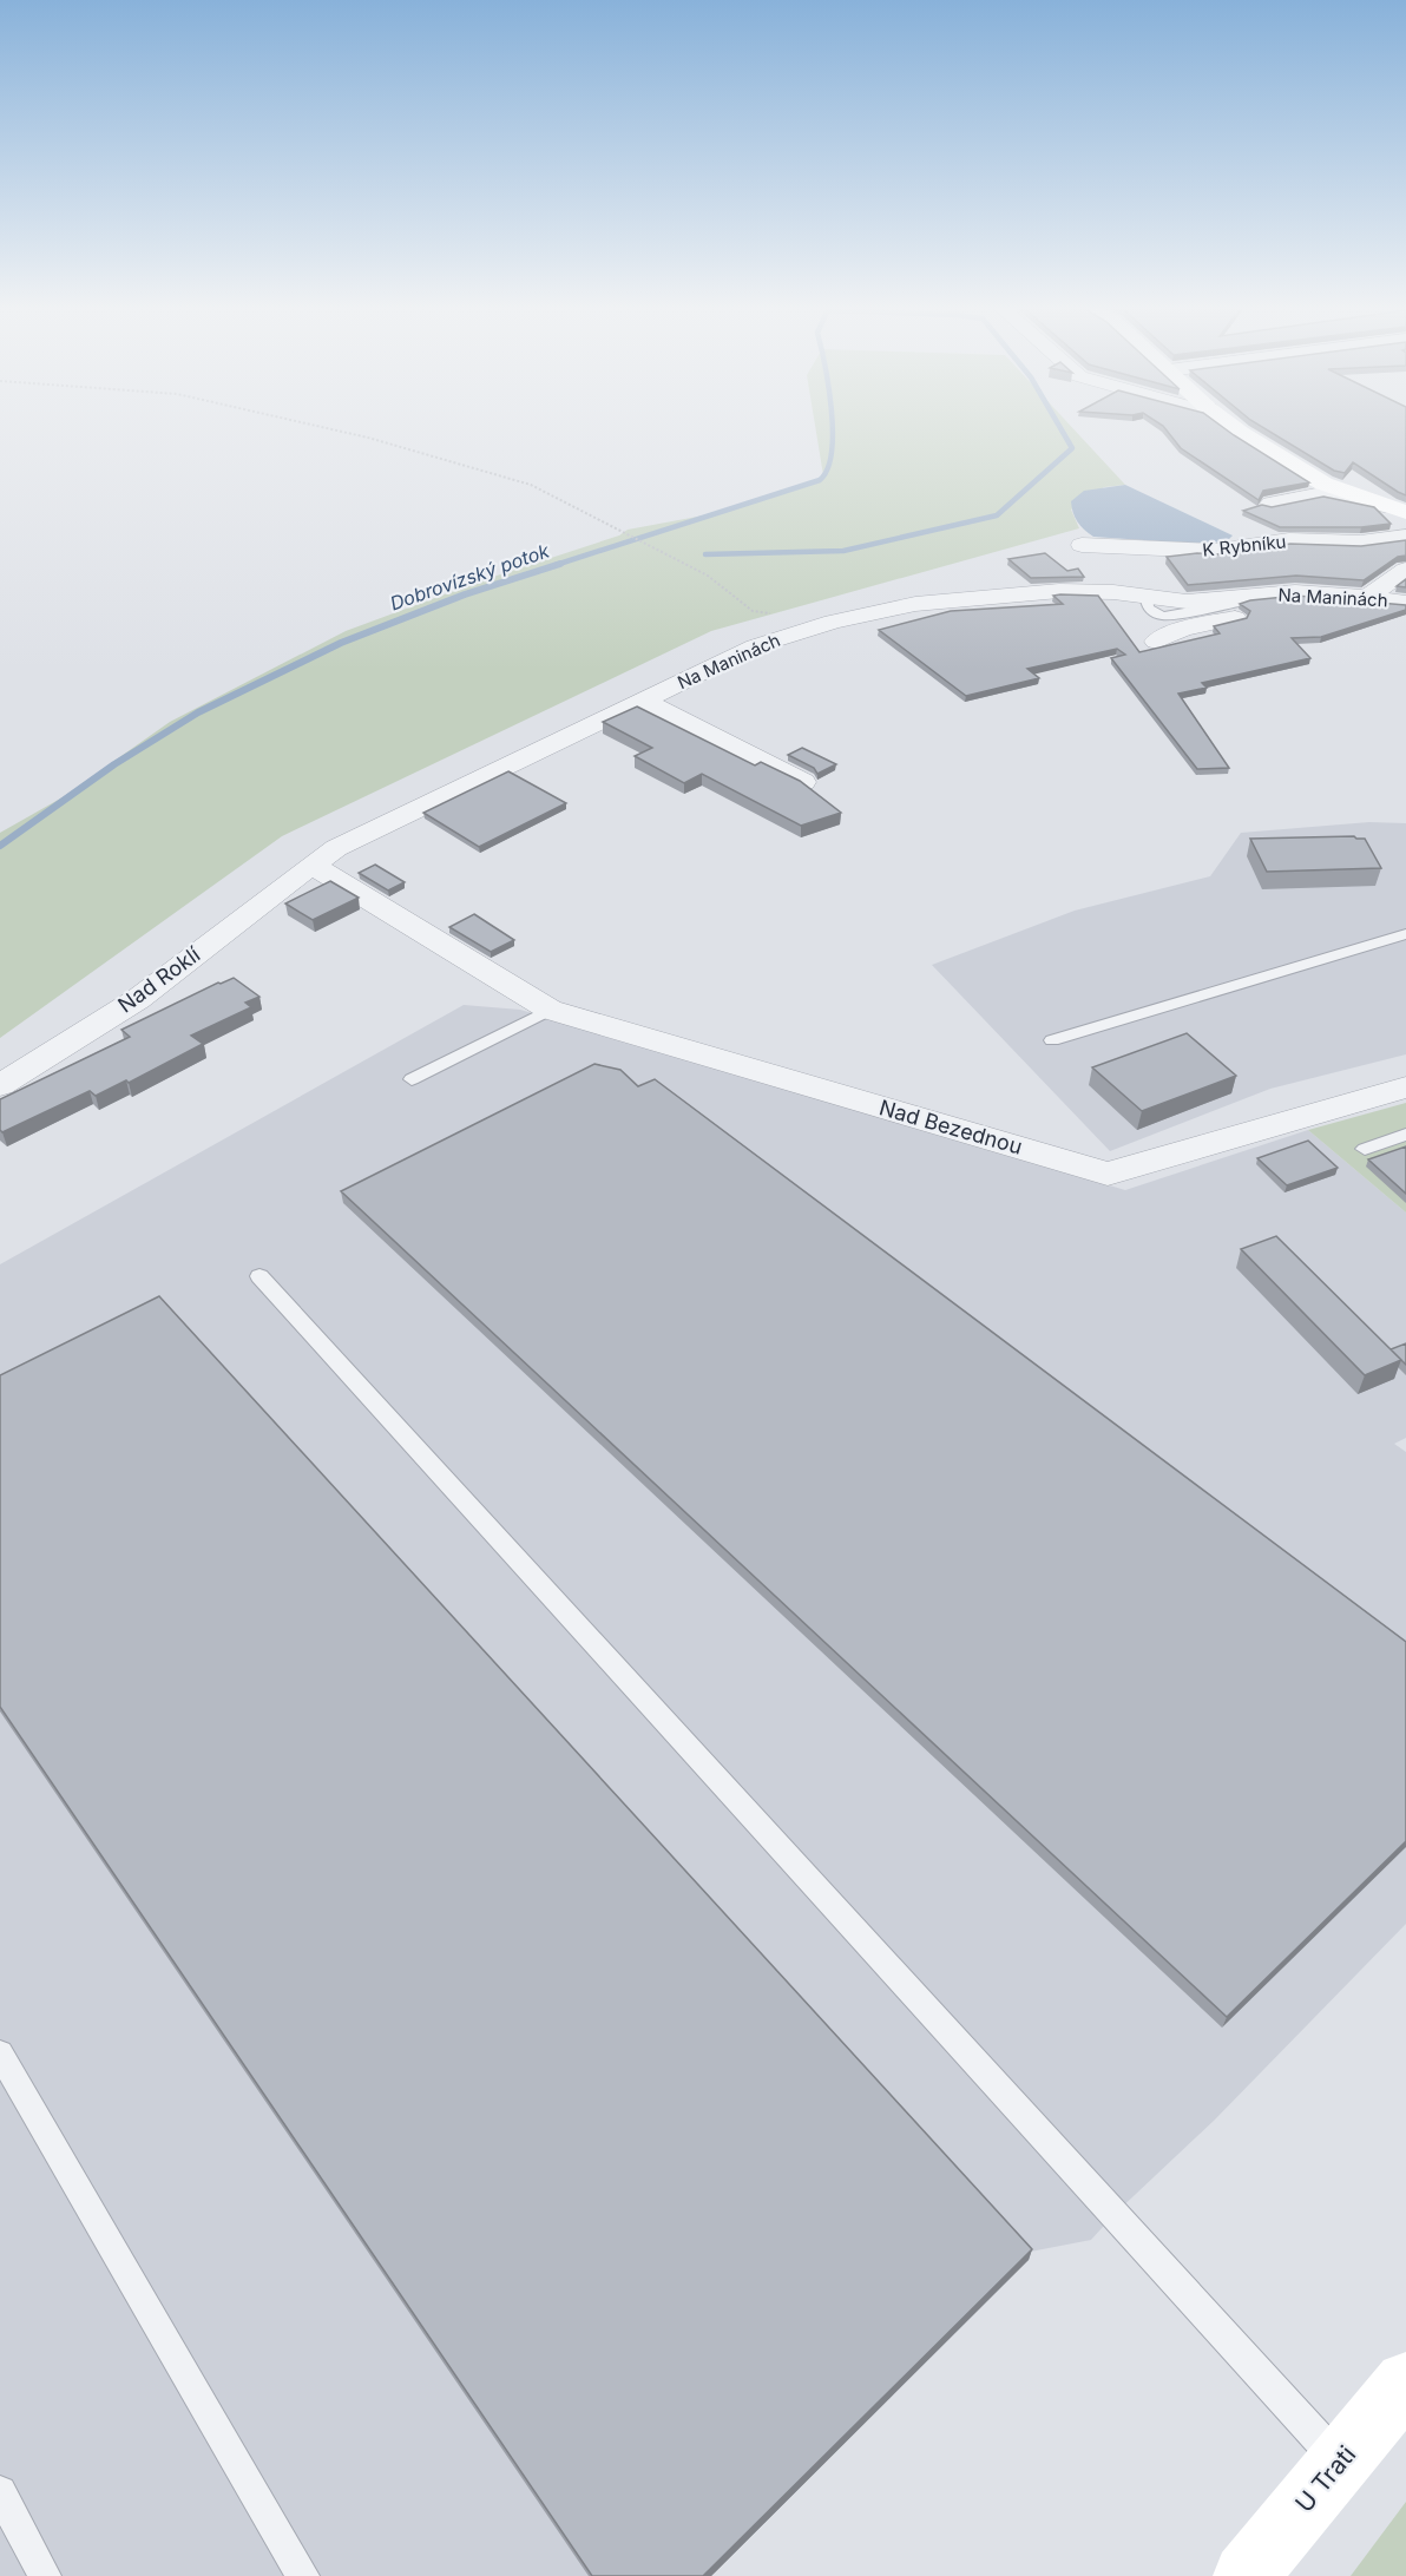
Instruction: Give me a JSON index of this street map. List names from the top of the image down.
{
  "streets": {
    "street": [
      "K Rybníku",
      "Na Maninách",
      "Nad Roklí",
      "Nad Bezednou",
      "U Trati"
    ]
  },
  "crossings": [
    ["Na Maninách", "Nad Roklí"],
    ["Na Maninách", "Nad Bezednou"],
    ["Nad Roklí", "Nad Bezednou"]
  ],
  "water": ["Dobrovízský potok"]
}
